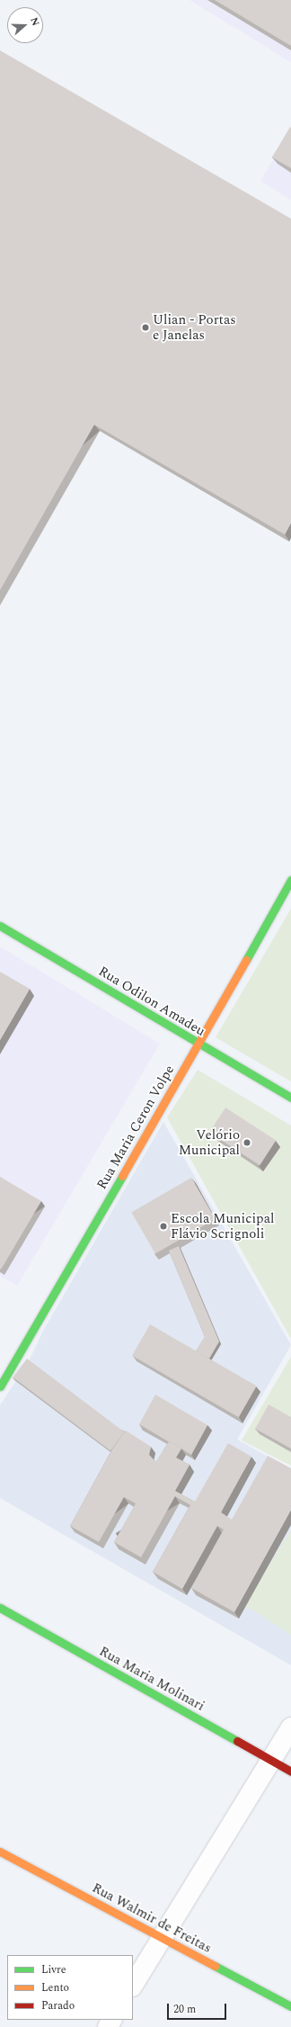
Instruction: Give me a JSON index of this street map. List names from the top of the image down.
{
  "streets": {
    "street": [
      "Rua Odilon Amadeu",
      "Rua Maria Ceron Volpe",
      "Rua Maria Molinari",
      "Rua Walmir de Freitas"
    ]
  },
  "crossings": [
    ["Rua Odilon Amadeu", "Rua Maria Ceron Volpe"]
  ],
  "places": ["Ulian - Portas e Janelas", "Velório Municipal", "Escola Municipal Flávio Scrignoli"],
  "legend": ["Livre", "Lento", "Parado"],
  "scale_bar": "20 m",
  "north": "right"
}
